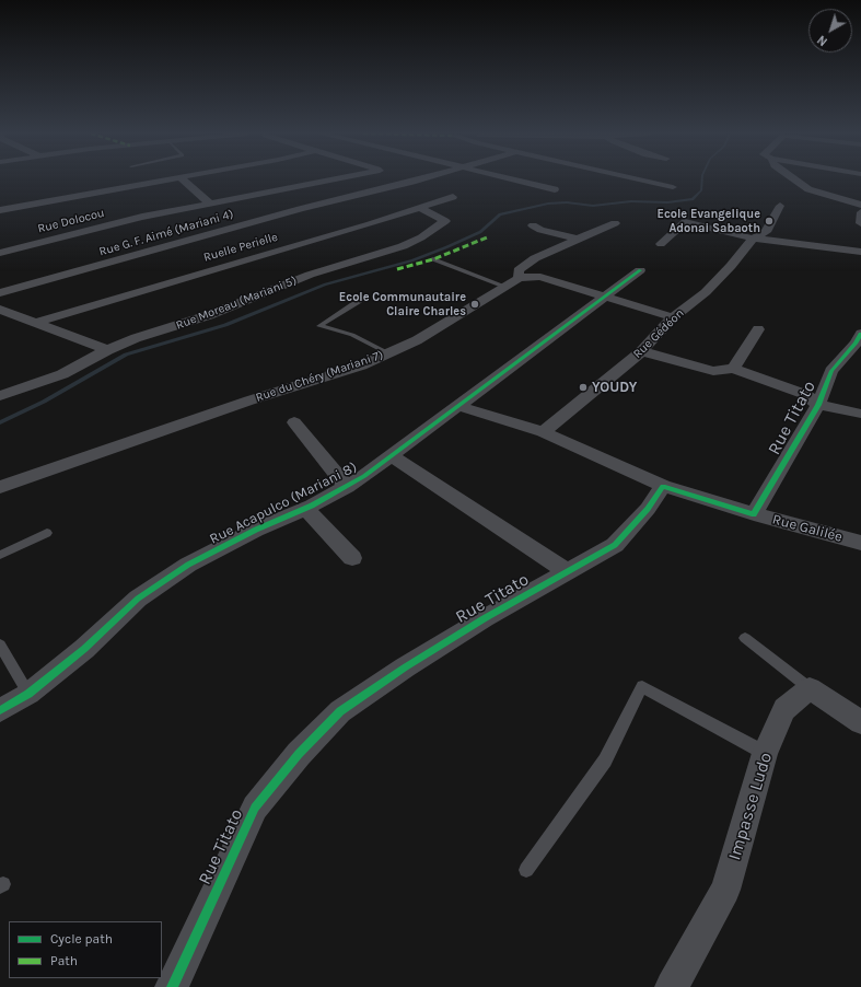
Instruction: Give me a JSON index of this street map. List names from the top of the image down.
{
  "streets": {
    "street": [
      "Rue Dolocou",
      "Rue G. F. Aimé (Mariani 4)",
      "Ruelle Perielle",
      "Rue Moreau (Mariani 5)",
      "Rue Gédéon",
      "Rue du Chéry (Mariani 7)",
      "Rue Titato",
      "Rue Acapulco (Mariani 8)",
      "Rue Galilée",
      "Impasse Ludo"
    ]
  },
  "crossings": [
    ["Ruelle Perielle", "Rue Moreau (Mariani 5)"],
    ["Rue Titato", "Rue Galilée"]
  ],
  "places": ["Ecole Evangelique Adonai Sabaoth", "Ecole Communautaire Claire Charles", "YOUDY"],
  "legend": ["Cycle path", "Path"],
  "north": "bottom left"
}
